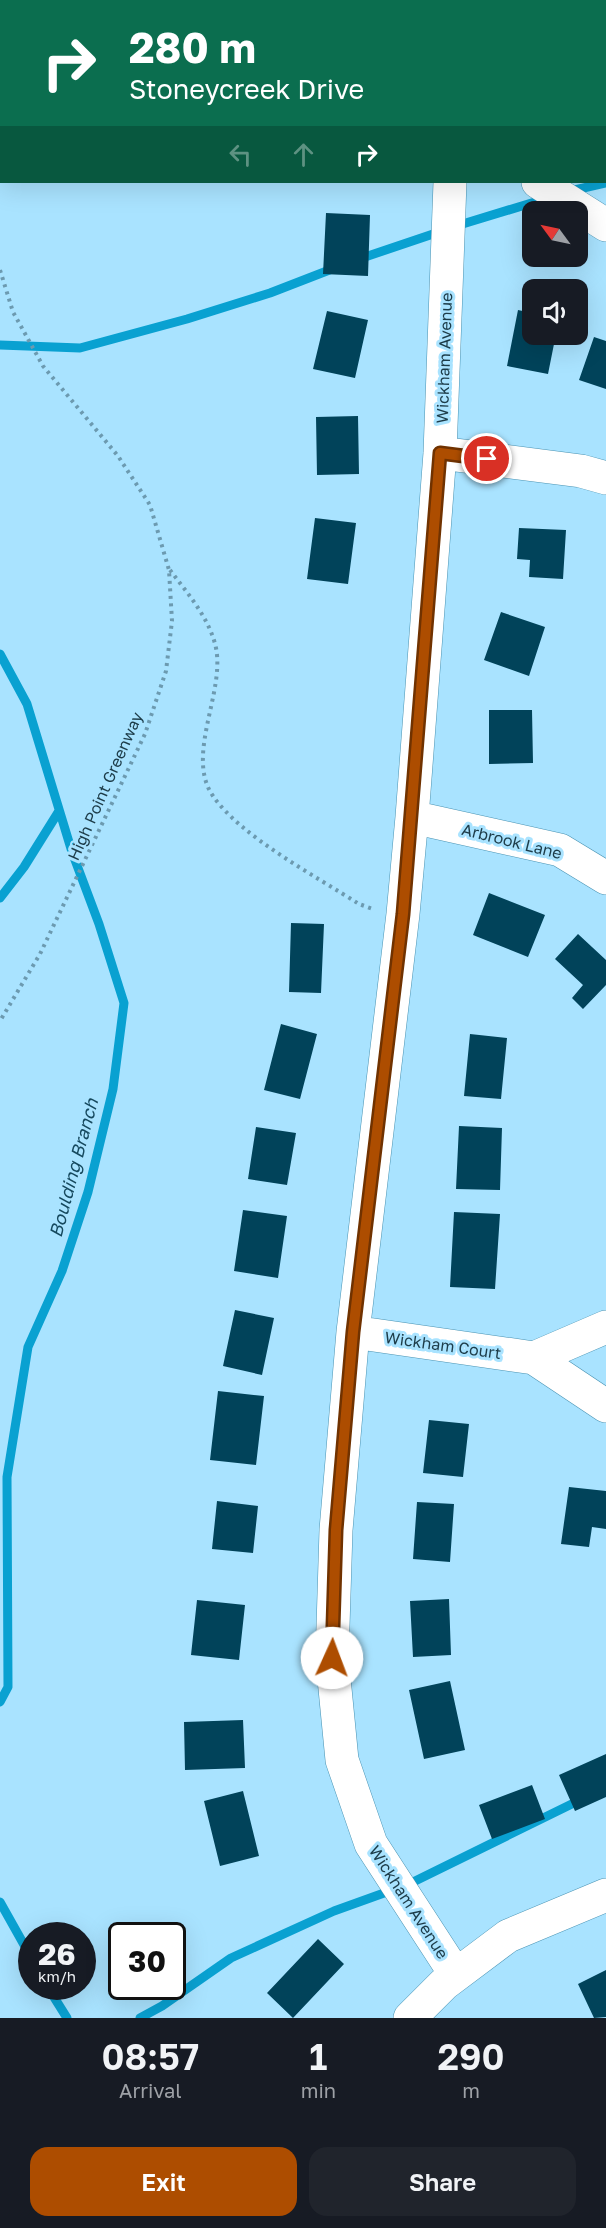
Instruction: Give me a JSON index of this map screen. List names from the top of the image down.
{
  "streets": {
    "street": ["Wickham Avenue", "Arbrook Lane", "Wickham Court"],
    "path": ["High Point Greenway"]
  },
  "crossings": [
    ["Wickham Avenue", "Arbrook Lane"],
    ["Wickham Avenue", "Wickham Court"]
  ],
  "water": ["Boulding Branch"],
  "north": "top left",
  "page": {
    "turn": ["280 m", "Stoneycreek Drive"],
    "speed": "26 km/h",
    "limit": "30",
    "eta": [
      "08:57",
      "Arrival",
      "1",
      "min",
      "290",
      "m"
    ],
    "buttons": ["Exit", "Share"]
  }
}
